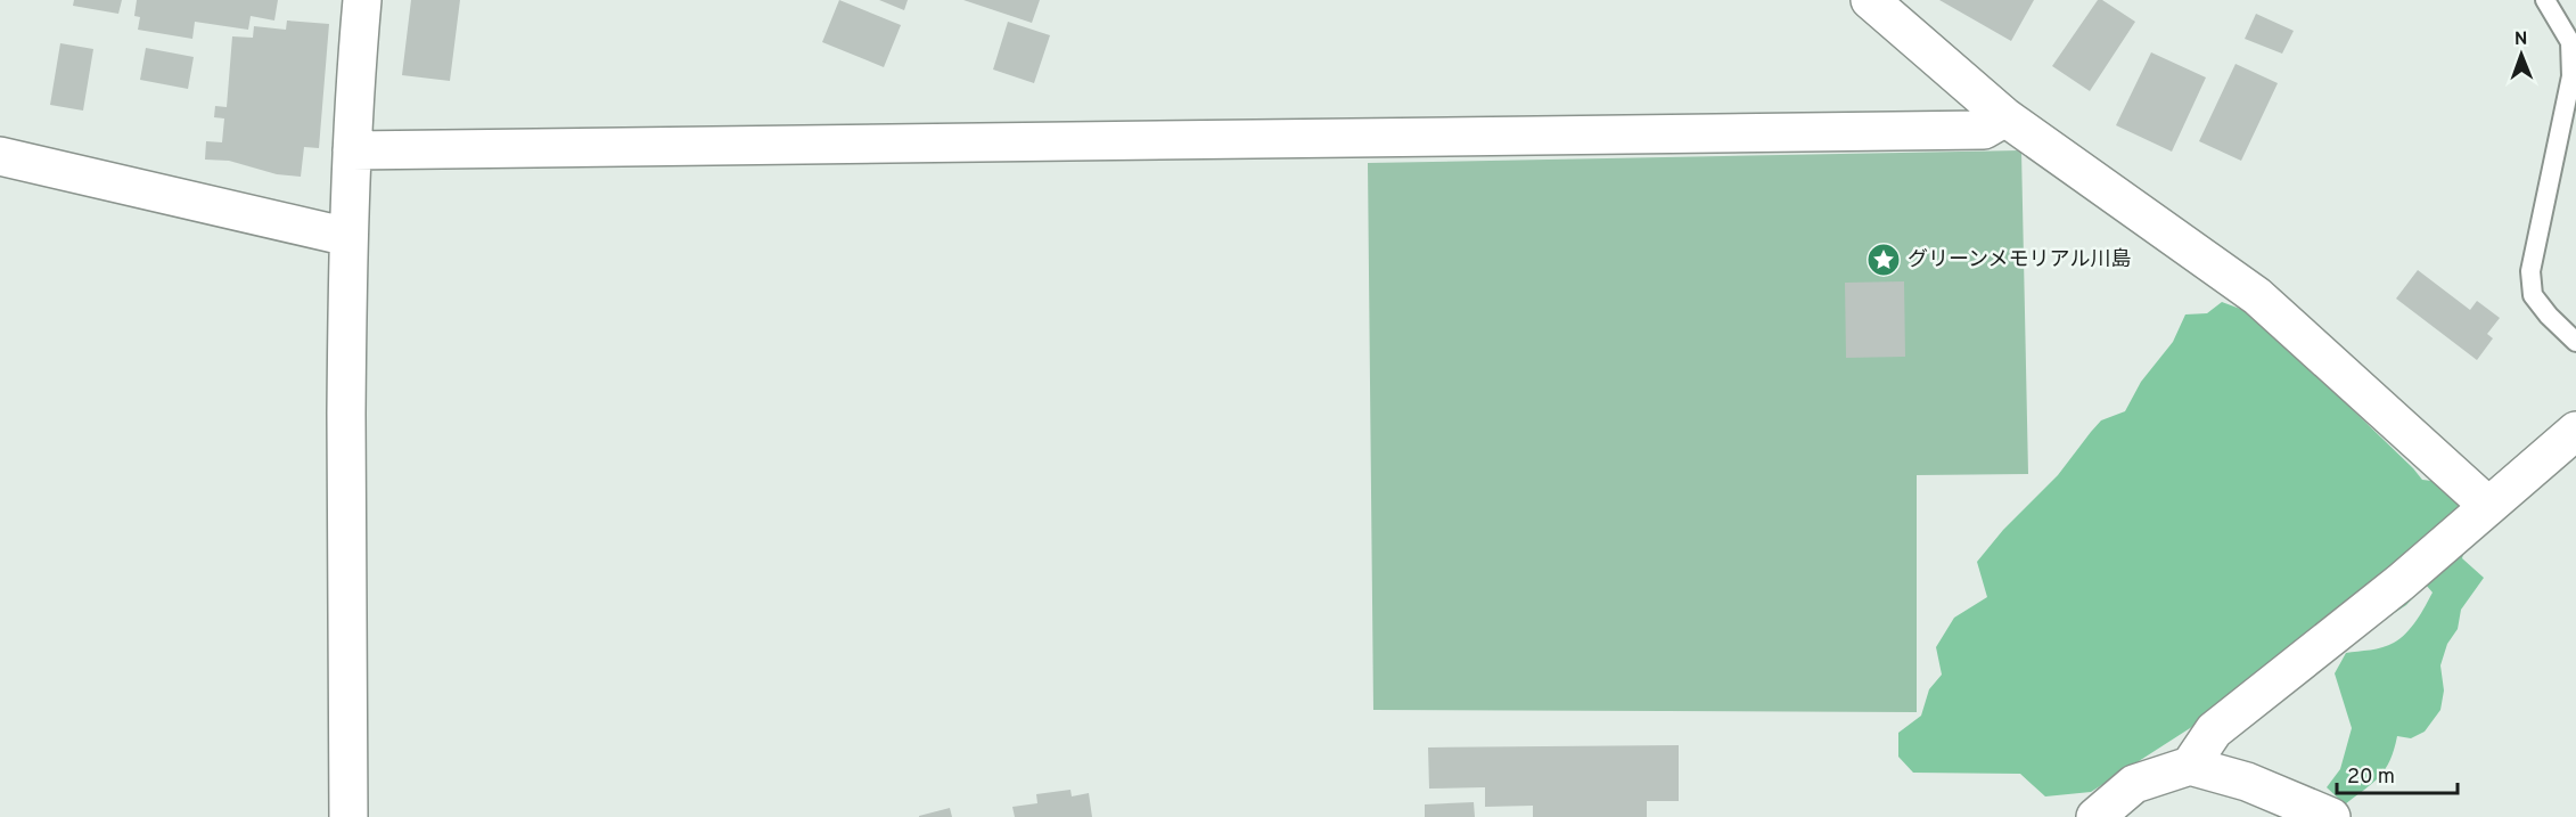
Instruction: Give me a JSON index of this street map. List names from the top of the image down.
{
  "places": {
    "place": ["グリーンメモリアル川島"]
  },
  "scale_bar": "20 m",
  "north": "top"
}
